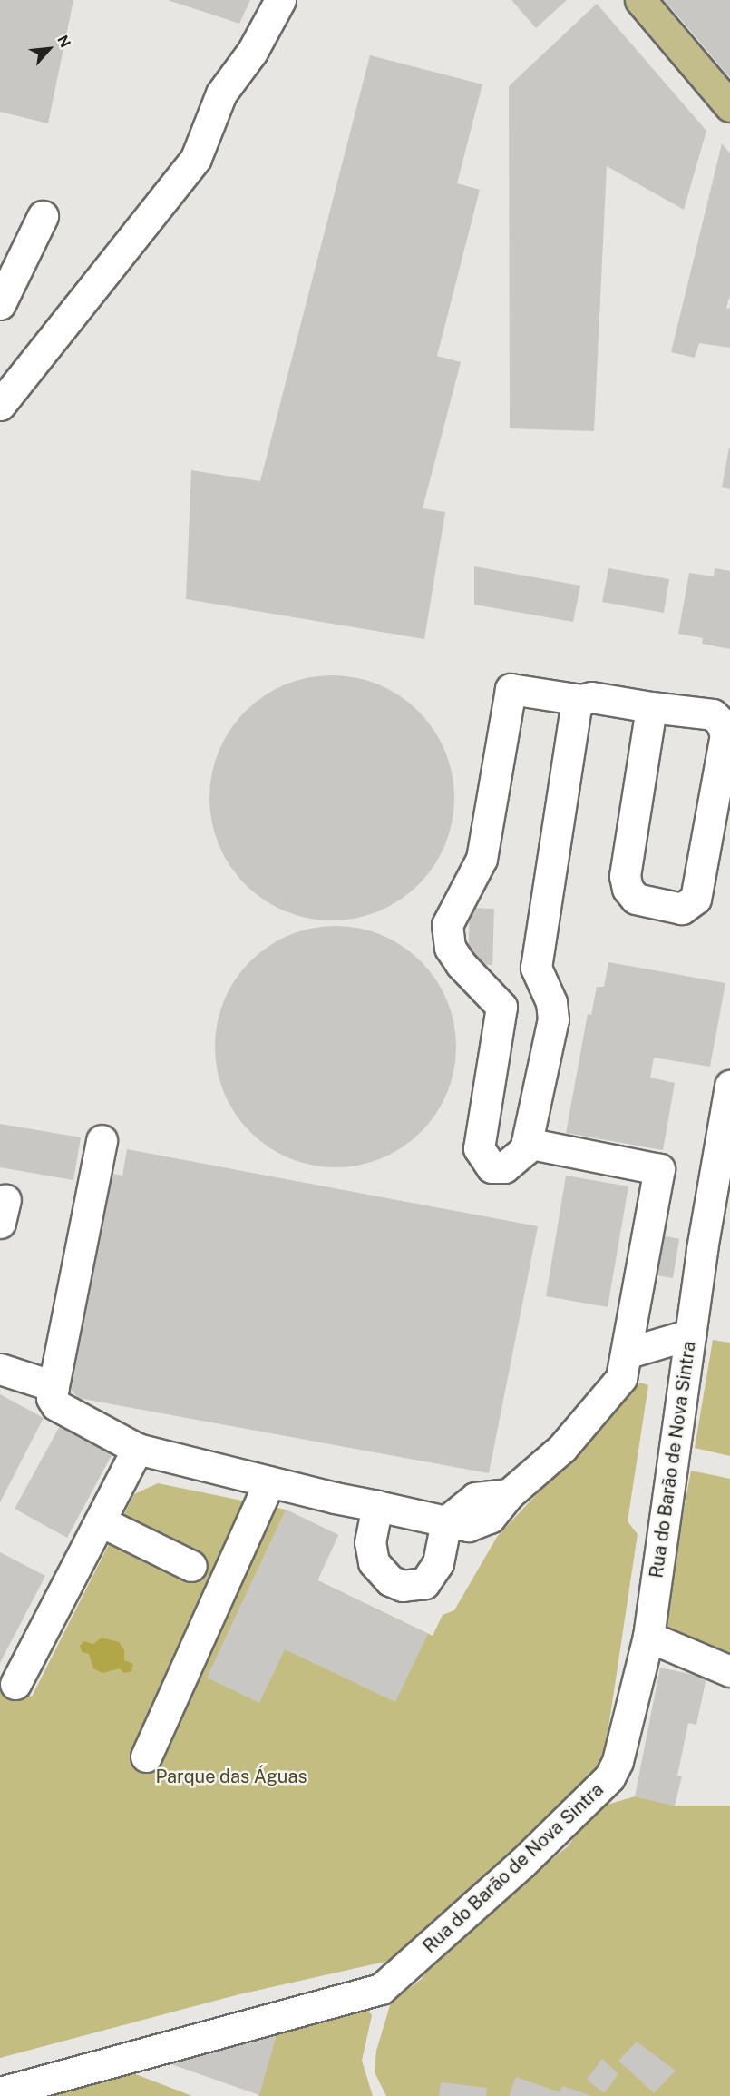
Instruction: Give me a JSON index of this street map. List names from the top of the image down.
{
  "streets": {
    "street": ["Rua do Barão de Nova Sintra"]
  },
  "parks": ["Parque das Águas"],
  "north": "top right"
}
